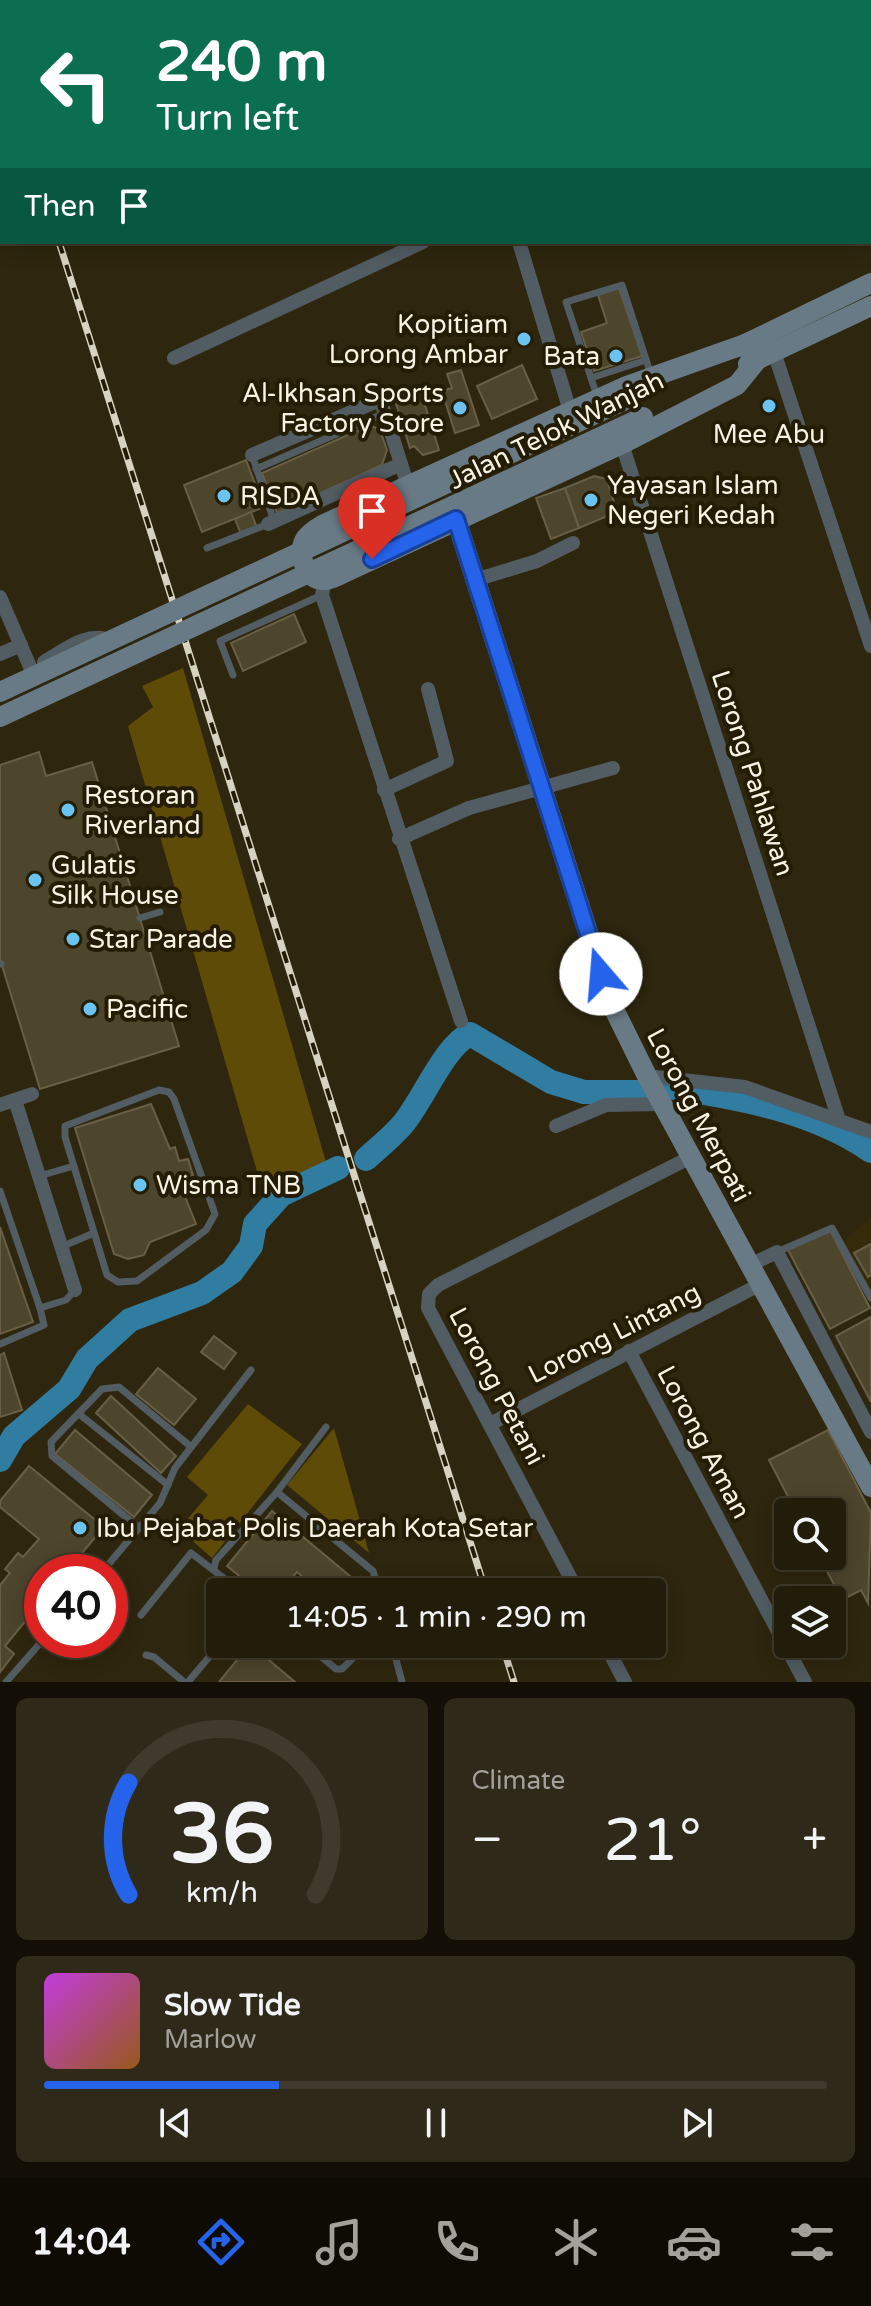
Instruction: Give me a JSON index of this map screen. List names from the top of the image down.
{
  "streets": {
    "main road": ["Jalan Telok Wanjah", "Lorong Merpati"],
    "street": [
      "Lorong Pahlawan",
      "Lorong Lintang",
      "Lorong Petani",
      "Lorong Aman"
    ]
  },
  "crossings": [
    ["Lorong Merpati", "Lorong Lintang"],
    ["Lorong Merpati", "Lorong Petani"],
    ["Lorong Lintang", "Lorong Petani"],
    ["Lorong Lintang", "Lorong Aman"]
  ],
  "places": [
    "Kopitiam Lorong Ambar",
    "Bata",
    "Mee Abu",
    "Al-Ikhsan Sports Factory Store",
    "RISDA",
    "Yayasan Islam Negeri Kedah",
    "Restoran Riverland",
    "Gulatis Silk House",
    "Star Parade",
    "Pacific",
    "Wisma TNB",
    "Ibu Pejabat Polis Daerah Kota Setar"
  ],
  "page": {
    "turn": ["240 m", "Turn left"],
    "then": "Then",
    "limit": "40",
    "trip": "14:05 · 1 min · 290 m",
    "tile": "Climate",
    "heat": ["−", "21°", "+"],
    "song": ["Slow Tide", "Marlow"],
    "tabs": "14:04",
    "gauge": ["36", "km/h"]
  }
}
